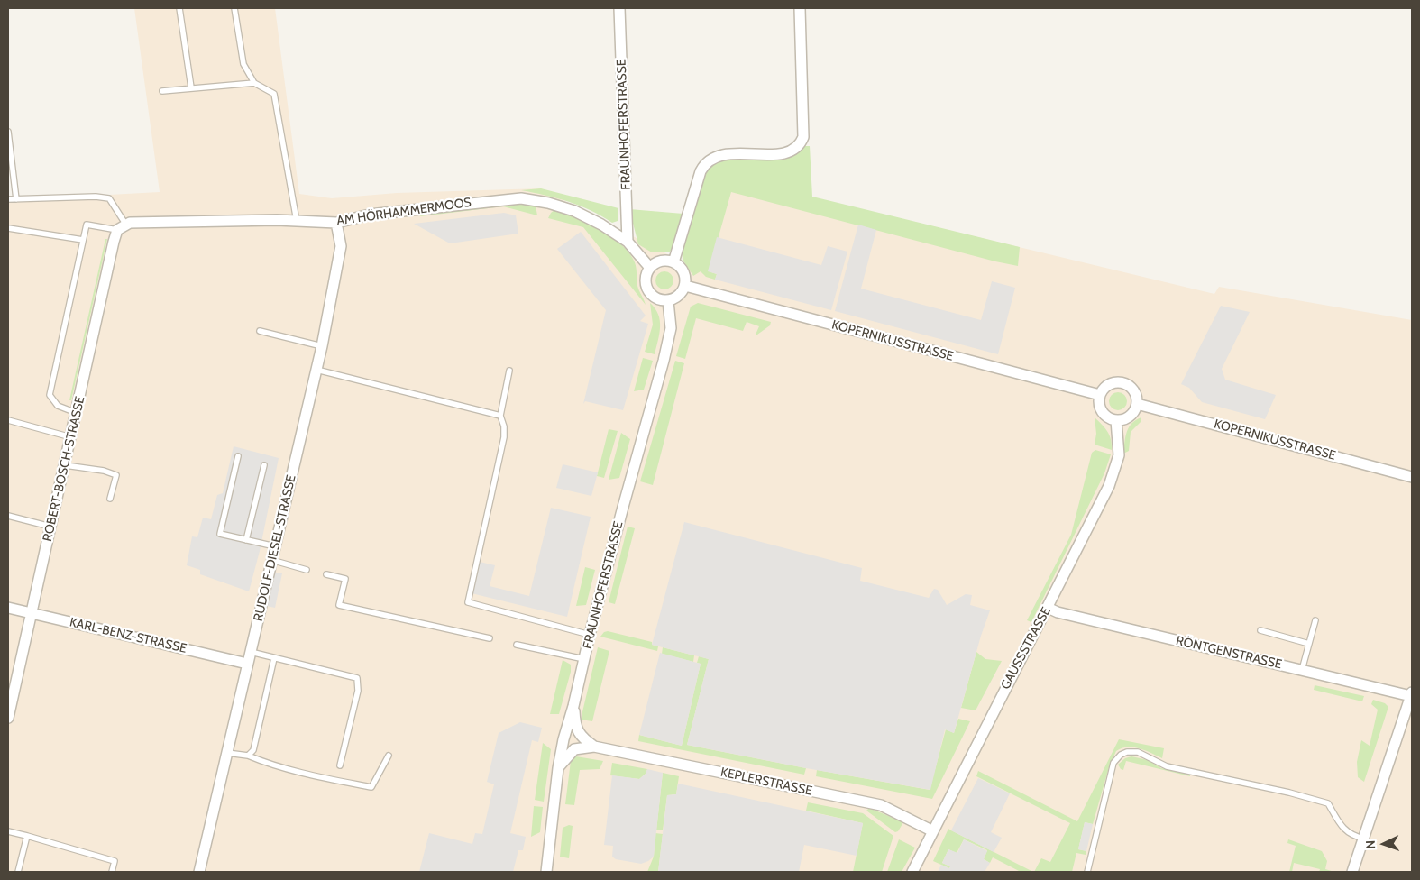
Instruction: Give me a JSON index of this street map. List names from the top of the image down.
{
  "streets": {
    "street": [
      "FRAUNHOFERSTRASSE",
      "AM HÖRHAMMERMOOS",
      "KOPERNIKUSSTRASSE",
      "ROBERT-BOSCH-STRASSE",
      "RUDOLF-DIESEL-STRASSE",
      "KARL-BENZ-STRASSE",
      "GAUSSSTRASSE",
      "RÖNTGENSTRASSE",
      "KEPLERSTRASSE"
    ]
  },
  "crossings": [
    ["FRAUNHOFERSTRASSE", "AM HÖRHAMMERMOOS"],
    ["FRAUNHOFERSTRASSE", "KOPERNIKUSSTRASSE"],
    ["FRAUNHOFERSTRASSE", "KEPLERSTRASSE"],
    ["AM HÖRHAMMERMOOS", "KOPERNIKUSSTRASSE"],
    ["AM HÖRHAMMERMOOS", "ROBERT-BOSCH-STRASSE"],
    ["AM HÖRHAMMERMOOS", "RUDOLF-DIESEL-STRASSE"],
    ["KOPERNIKUSSTRASSE", "GAUSSSTRASSE"],
    ["ROBERT-BOSCH-STRASSE", "KARL-BENZ-STRASSE"],
    ["RUDOLF-DIESEL-STRASSE", "KARL-BENZ-STRASSE"],
    ["GAUSSSTRASSE", "RÖNTGENSTRASSE"],
    ["GAUSSSTRASSE", "KEPLERSTRASSE"]
  ],
  "north": "left"
}
